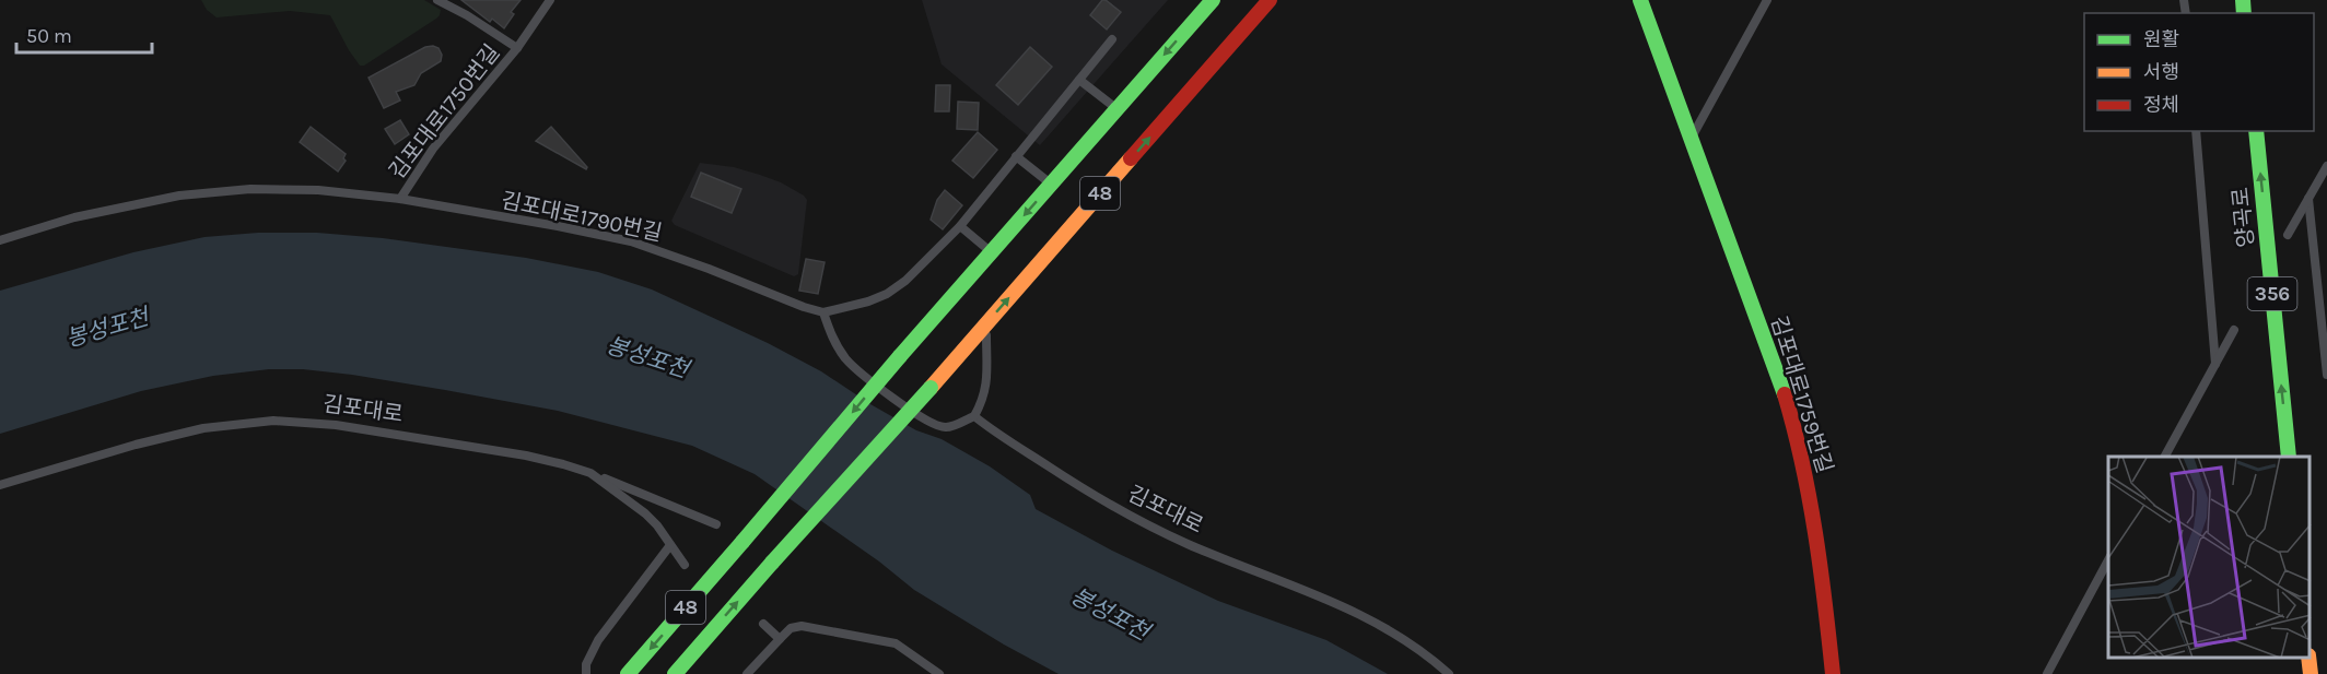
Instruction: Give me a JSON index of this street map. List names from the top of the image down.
{
  "streets": {
    "main road": [
      "48",
      "양곡로",
      "356",
      "김포대로1759번길"
    ],
    "lane": ["김포대로1750번길", "김포대로1790번길", "김포대로"]
  },
  "crossings": [
    ["김포대로1750번길", "김포대로1790번길"]
  ],
  "one_way": ["양곡로"],
  "water": ["봉성포천"],
  "legend": ["원활", "서행", "정체"],
  "scale_bar": "50 m"
}
